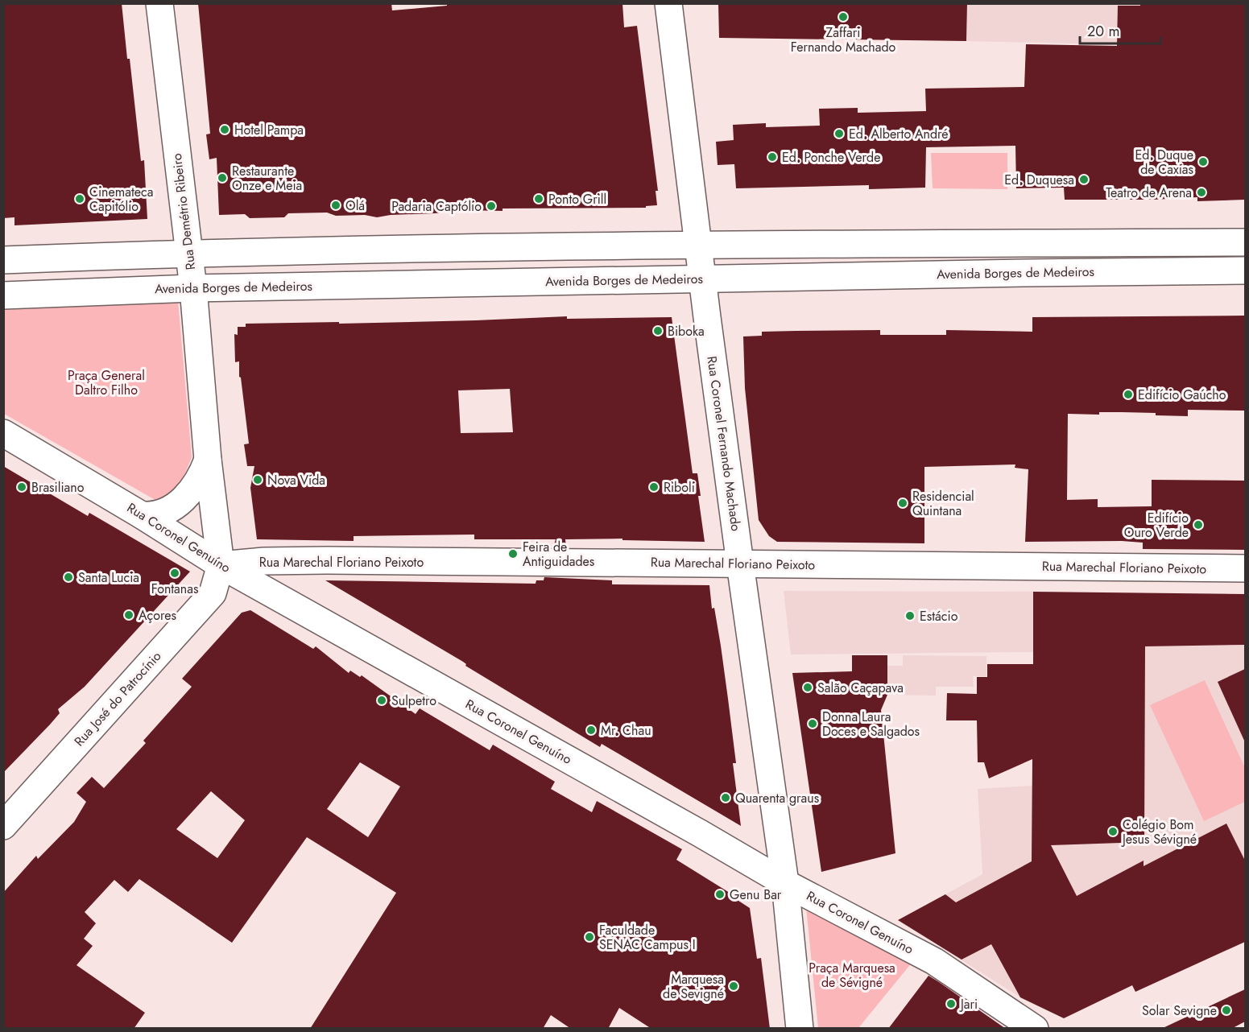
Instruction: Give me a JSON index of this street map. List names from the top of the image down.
{
  "streets": {
    "street": [
      "Rua Demétrio Ribeiro",
      "Avenida Borges de Medeiros",
      "Rua Coronel Fernando Machado",
      "Rua Coronel Genuíno",
      "Rua Marechal Floriano Peixoto",
      "Rua José do Patrocínio"
    ]
  },
  "crossings": [
    ["Rua Demétrio Ribeiro", "Avenida Borges de Medeiros"],
    ["Rua Demétrio Ribeiro", "Rua Coronel Genuíno"],
    ["Rua Demétrio Ribeiro", "Rua Marechal Floriano Peixoto"],
    ["Rua Demétrio Ribeiro", "Rua José do Patrocínio"],
    ["Avenida Borges de Medeiros", "Rua Coronel Fernando Machado"],
    ["Rua Coronel Fernando Machado", "Rua Coronel Genuíno"],
    ["Rua Coronel Fernando Machado", "Rua Marechal Floriano Peixoto"],
    ["Rua Coronel Genuíno", "Rua Marechal Floriano Peixoto"],
    ["Rua Coronel Genuíno", "Rua José do Patrocínio"],
    ["Rua Marechal Floriano Peixoto", "Rua José do Patrocínio"]
  ],
  "parks": ["Praça General Daltro Filho", "Praça Marquesa de Sévigné"],
  "places": [
    "Zaffari Fernando Machado",
    "Hotel Pampa",
    "Ed. Alberto André",
    "Ed. Ponche Verde",
    "Ed. Duque de Caxias",
    "Restaurante Onze e Meia",
    "Ed. Duquesa",
    "Teatro de Arena",
    "Cinemateca Capitólio",
    "Ponto Grill",
    "Olá",
    "Padaria Captólio",
    "Biboka",
    "Edifício Gaúcho",
    "Nova Vida",
    "Brasiliano",
    "Riboli",
    "Residencial Quintana",
    "Edifício Ouro Verde",
    "Feira de Antiguidades",
    "Fontanas",
    "Santa Lucia",
    "Açores",
    "Estácio",
    "Salão Caçapava",
    "Sulpetro",
    "Donna Laura Doces e Salgados",
    "Mr. Chau",
    "Quarenta graus",
    "Colégio Bom Jesus Sévigné",
    "Genu Bar",
    "Faculdade SENAC Campus I",
    "Marquesa de Sevigné",
    "Jari",
    "Solar Sevigne"
  ],
  "scale_bar": "20 m"
}
